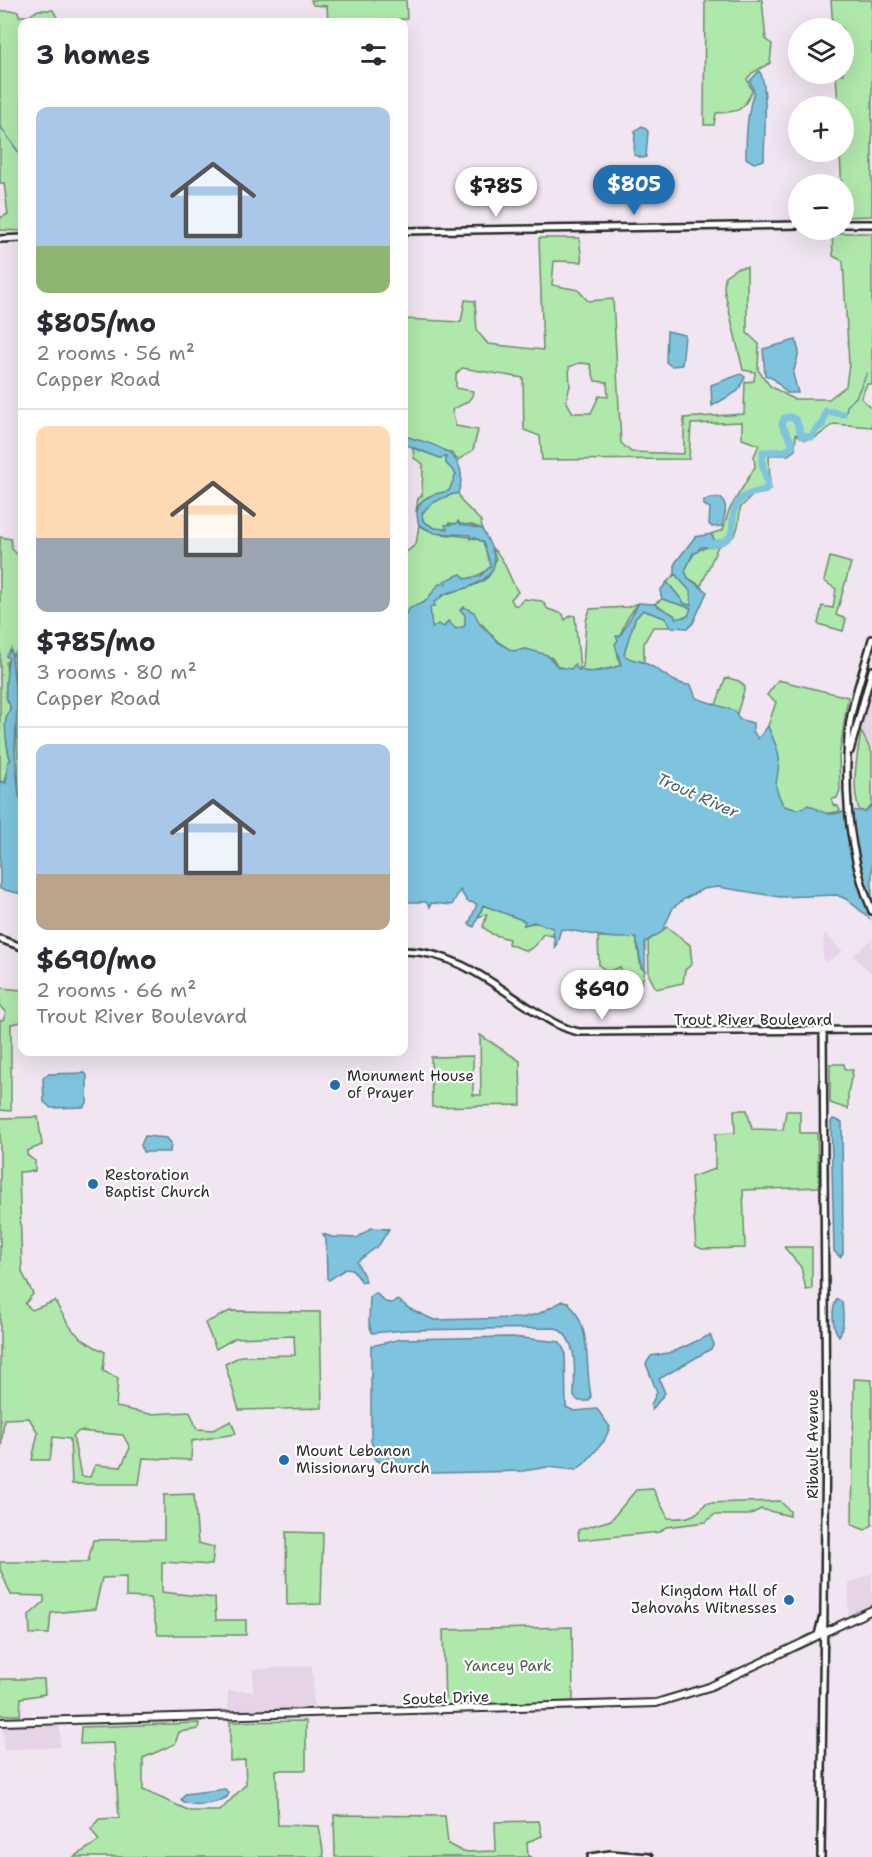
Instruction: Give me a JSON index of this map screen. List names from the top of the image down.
{
  "streets": {
    "main road": ["Soutel Drive"],
    "street": ["Trout River Boulevard", "Ribault Avenue"]
  },
  "crossings": [
    ["Trout River Boulevard", "Ribault Avenue"],
    ["Ribault Avenue", "Soutel Drive"]
  ],
  "water": ["Trout River"],
  "parks": ["Yancey Park"],
  "places": [
    "Monument House of Prayer",
    "Restoration Baptist Church",
    "Mount Lebanon Missionary Church",
    "Kingdom Hall of Jehovahs Witnesses"
  ],
  "page": {
    "map_buttons": ["+", "−"],
    "heading": "3 homes",
    "list": [
      {
        "name": "$805/mo",
        "note": "2 rooms · 56 m² · Capper Road"
      },
      {
        "name": "$785/mo",
        "note": "3 rooms · 80 m² · Capper Road"
      },
      {
        "name": "$690/mo",
        "note": "2 rooms · 66 m² · Trout River Boulevard"
      }
    ],
    "price": ["$805", "$785", "$690"]
  }
}
